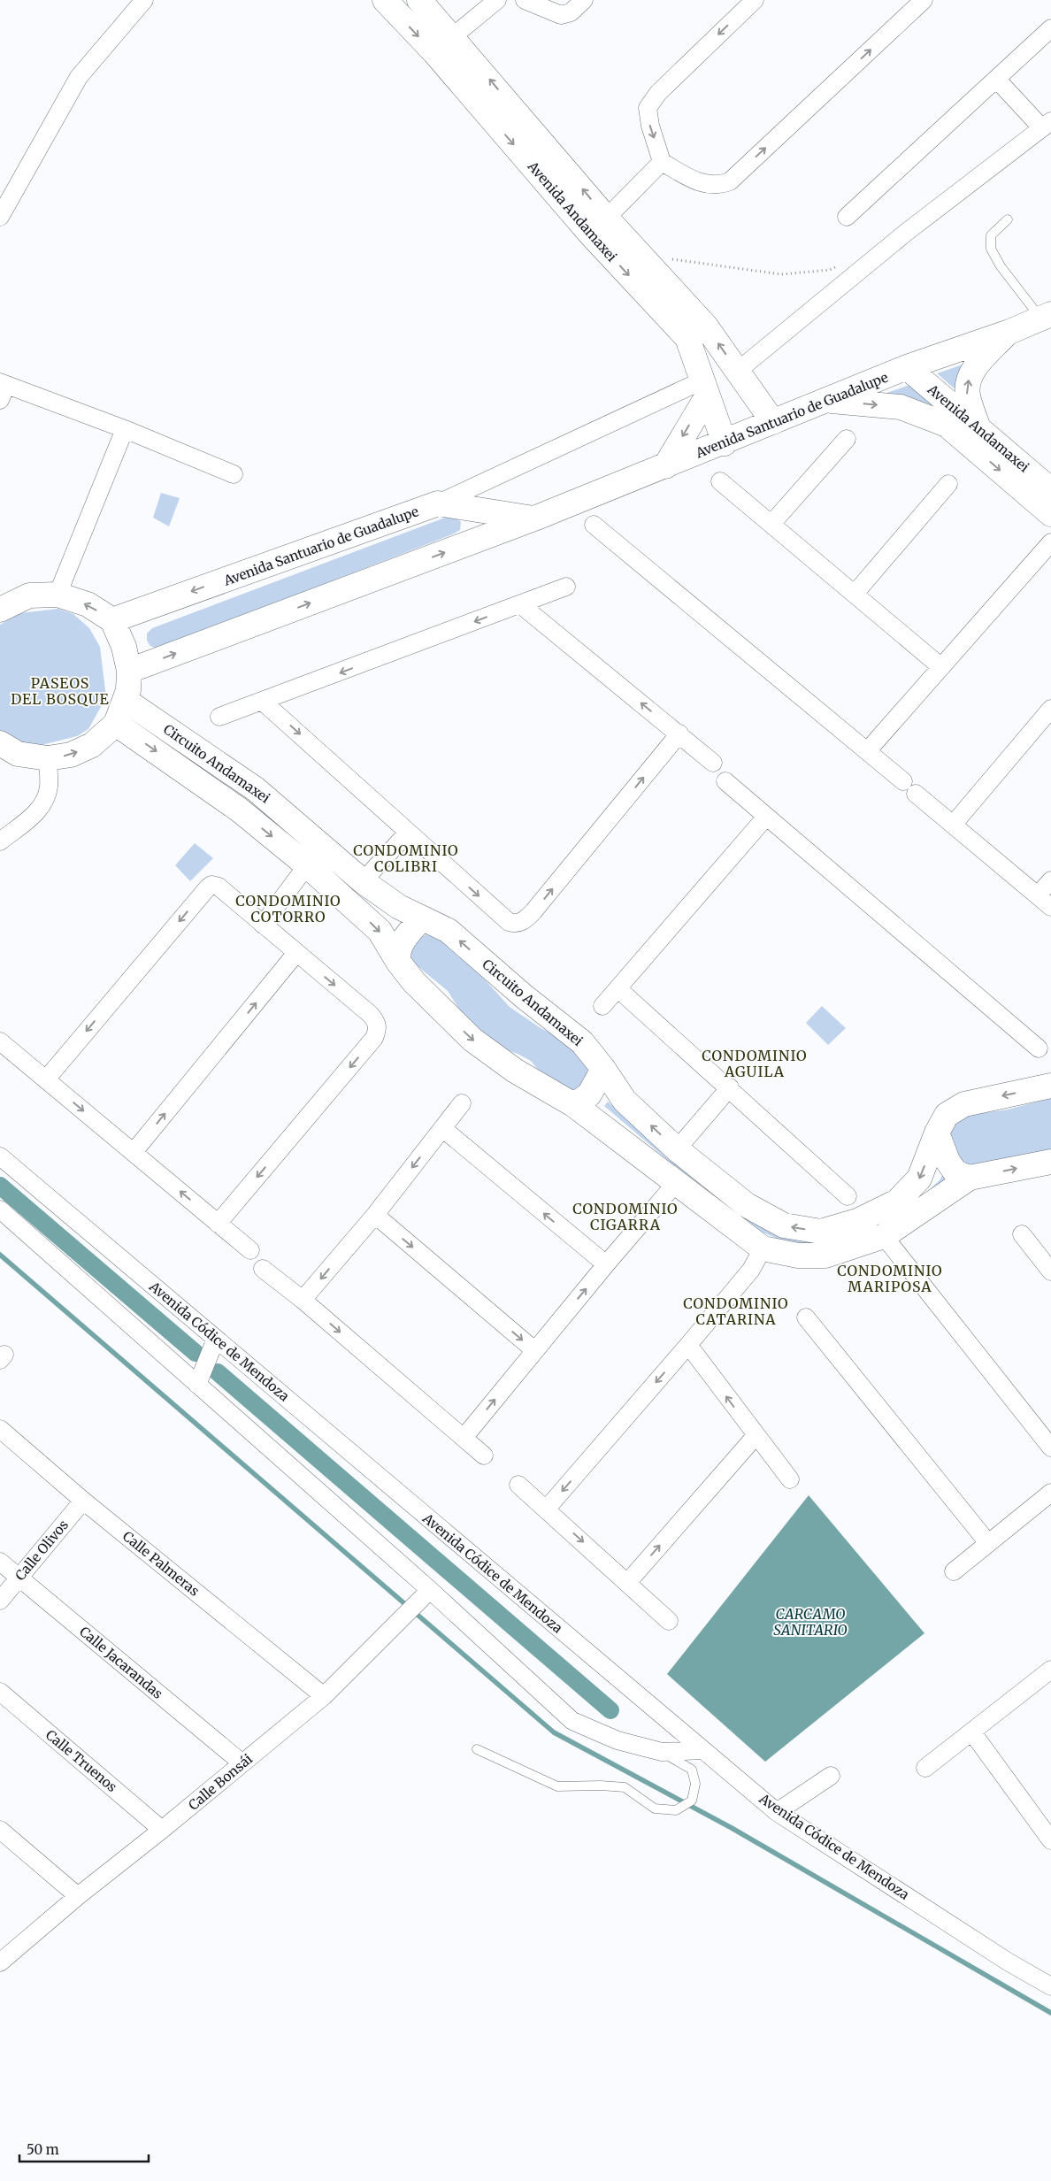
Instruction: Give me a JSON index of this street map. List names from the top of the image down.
{
  "streets": {
    "street": [
      "Avenida Andamaxei",
      "Avenida Santuario de Guadalupe",
      "Circuito Andamaxei",
      "Avenida Códice de Mendoza",
      "Calle Olivos",
      "Calle Palmeras",
      "Calle Jacarandas",
      "Calle Truenos",
      "Calle Bonsái"
    ]
  },
  "crossings": [
    ["Avenida Andamaxei", "Avenida Santuario de Guadalupe"],
    ["Calle Olivos", "Calle Palmeras"],
    ["Calle Olivos", "Calle Jacarandas"],
    ["Calle Palmeras", "Calle Bonsái"],
    ["Calle Jacarandas", "Calle Bonsái"],
    ["Calle Truenos", "Calle Bonsái"]
  ],
  "districts": [
    "PASEOS DEL BOSQUE",
    "CONDOMINIO COLIBRI",
    "CONDOMINIO COTORRO",
    "CONDOMINIO AGUILA",
    "CONDOMINIO CIGARRA",
    "CONDOMINIO MARIPOSA",
    "CONDOMINIO CATARINA"
  ],
  "water": ["CARCAMO SANITARIO"],
  "scale_bar": "50 m"
}
